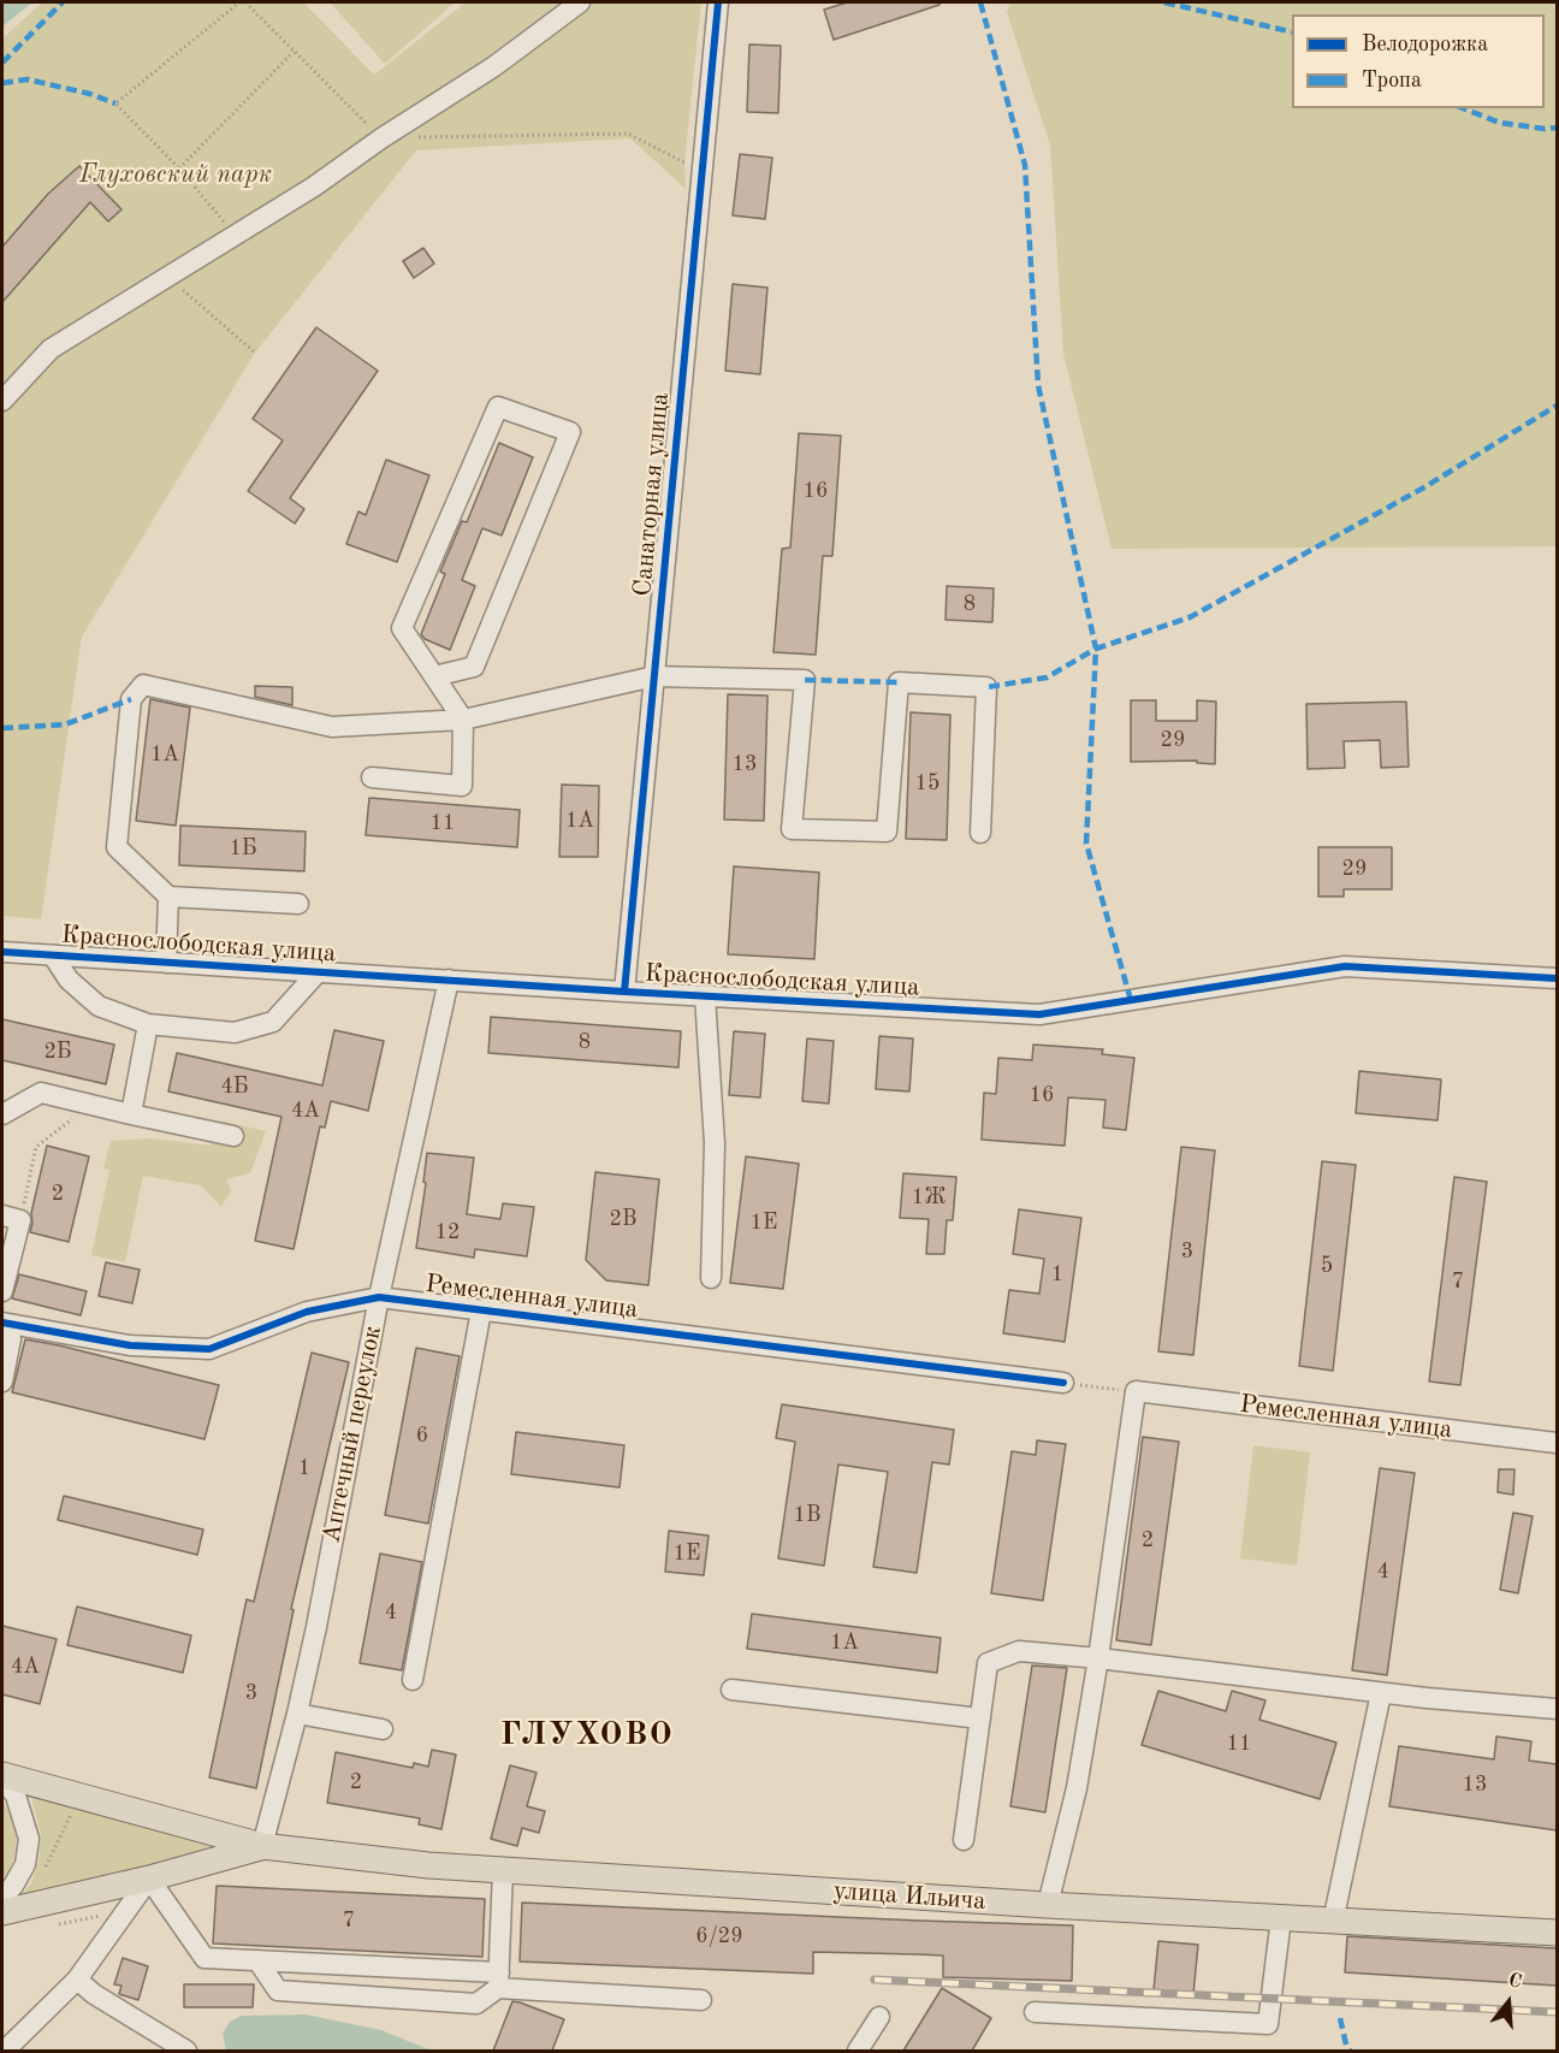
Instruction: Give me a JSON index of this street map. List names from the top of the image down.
{
  "streets": {
    "main road": ["улица Ильича"],
    "street": [
      "Санаторная улица",
      "Краснослободская улица",
      "Ремесленная улица",
      "Аптечный переулок"
    ]
  },
  "crossings": [
    ["Санаторная улица", "Краснослободская улица"],
    ["Краснослободская улица", "Аптечный переулок"],
    ["Ремесленная улица", "Аптечный переулок"],
    ["Аптечный переулок", "улица Ильича"]
  ],
  "districts": ["ГЛУХОВО"],
  "parks": ["Глуховский парк"],
  "house_numbers": [
    "16",
    "8",
    "29",
    "1А",
    "13",
    "15",
    "1А",
    "11",
    "1Б",
    "29",
    "8",
    "2Б",
    "4Б",
    "16",
    "4А",
    "2",
    "1Ж",
    "2В",
    "1Е",
    "12",
    "3",
    "5",
    "1",
    "7",
    "6",
    "1",
    "1В",
    "2",
    "1Е",
    "4",
    "4",
    "1А",
    "4А",
    "3",
    "11",
    "2",
    "13",
    "7",
    "6/29"
  ],
  "legend": ["Велодорожка", "Тропа"],
  "north": "top"
}
